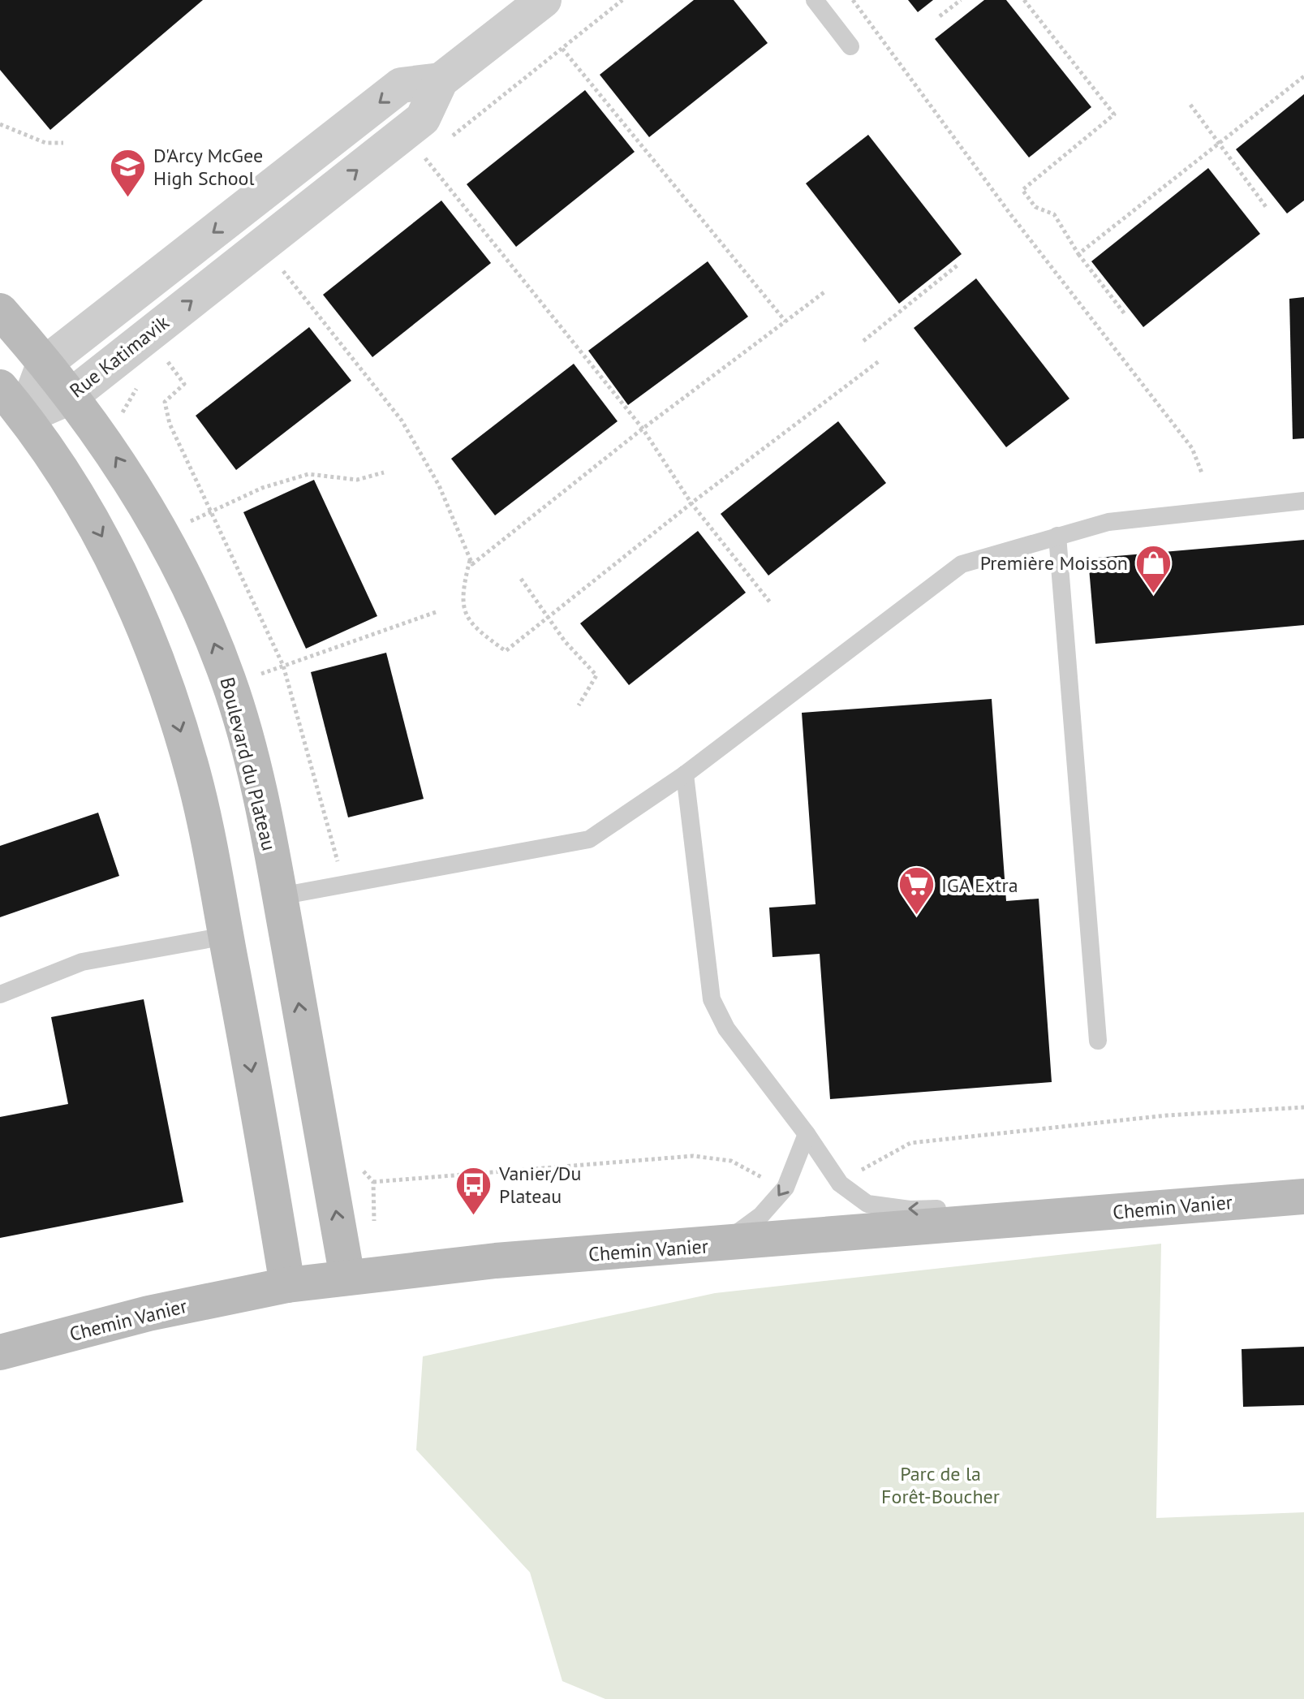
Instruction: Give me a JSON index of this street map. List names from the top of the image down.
{
  "streets": {
    "main road": ["Boulevard du Plateau", "Chemin Vanier"],
    "street": ["Rue Katimavik"]
  },
  "crossings": [
    ["Rue Katimavik", "Boulevard du Plateau"],
    ["Boulevard du Plateau", "Chemin Vanier"]
  ],
  "parks": ["Parc de la Forêt-Boucher"],
  "places": {
    "school or university": ["D'Arcy McGee High School"],
    "shop": ["Première Moisson"],
    "supermarket": ["IGA Extra"],
    "bus stop": ["Vanier/Du Plateau"]
  }
}
